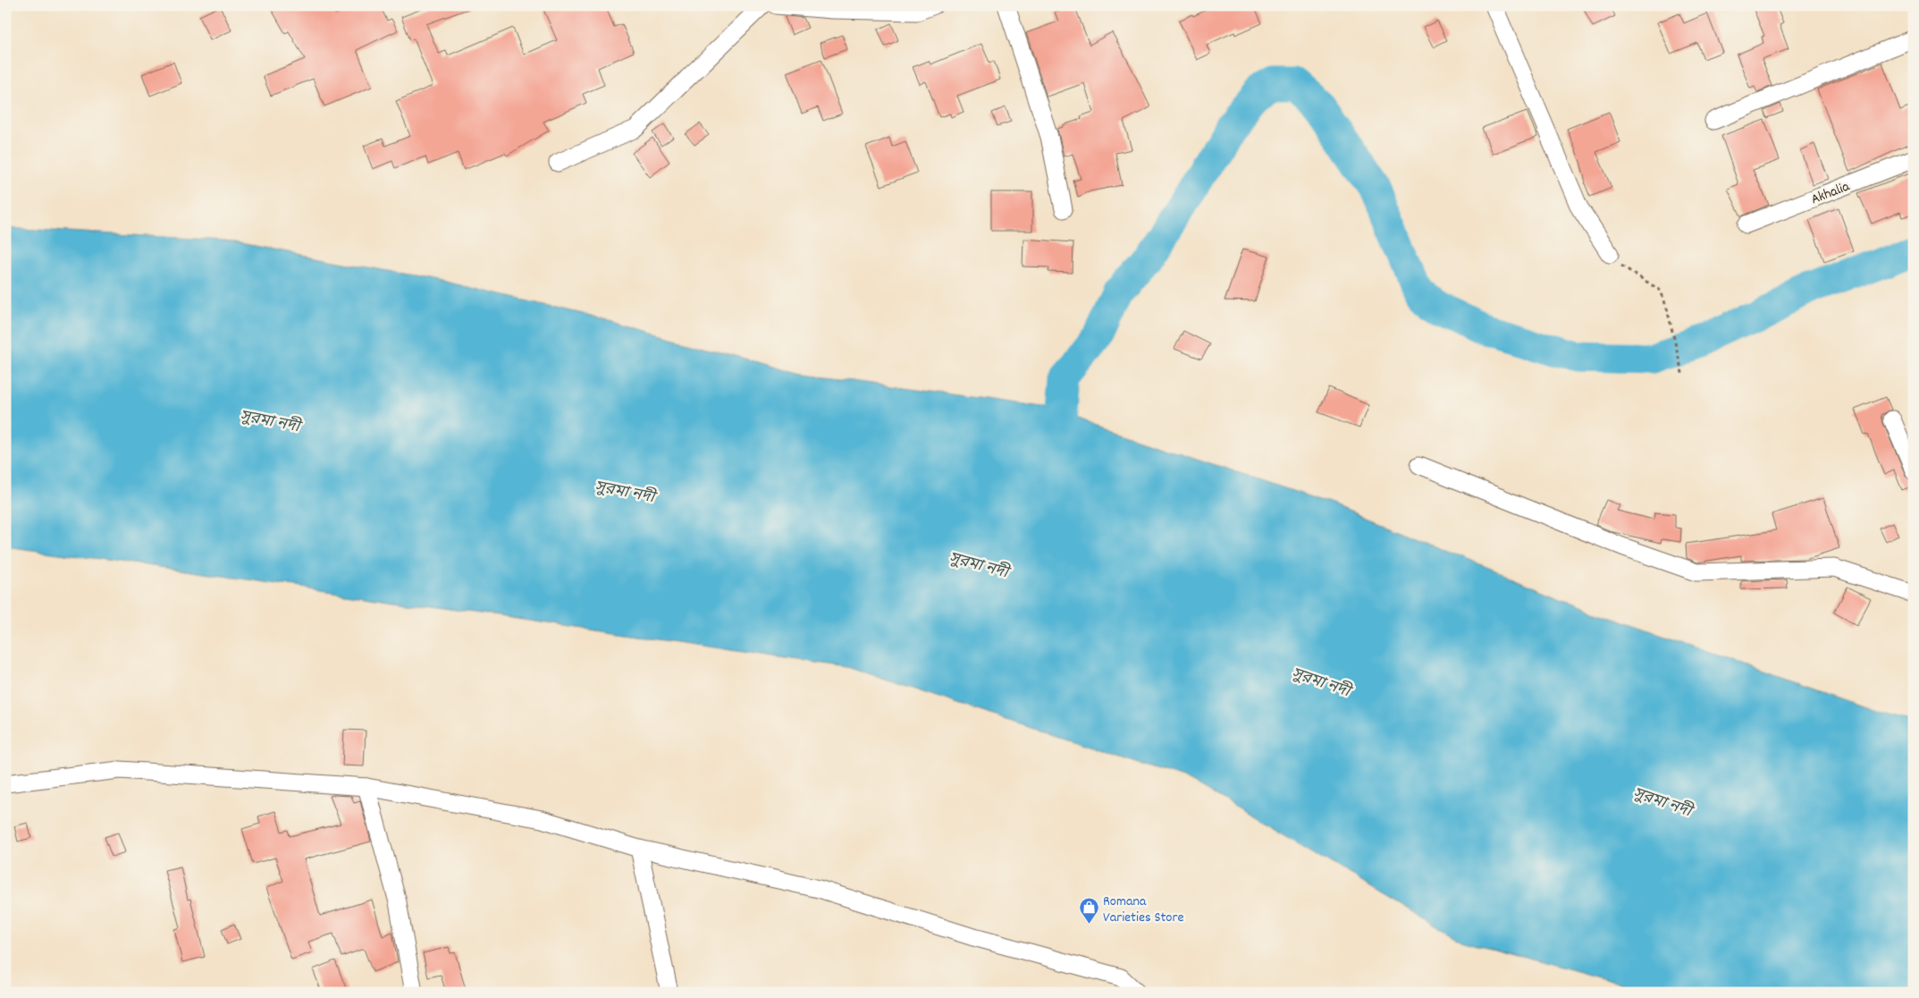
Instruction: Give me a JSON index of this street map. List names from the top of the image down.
{
  "streets": {
    "street": ["Akhalia"]
  },
  "water": ["সুরমা নদী"],
  "places": {
    "shop": ["Romana Varieties Store"]
  }
}
